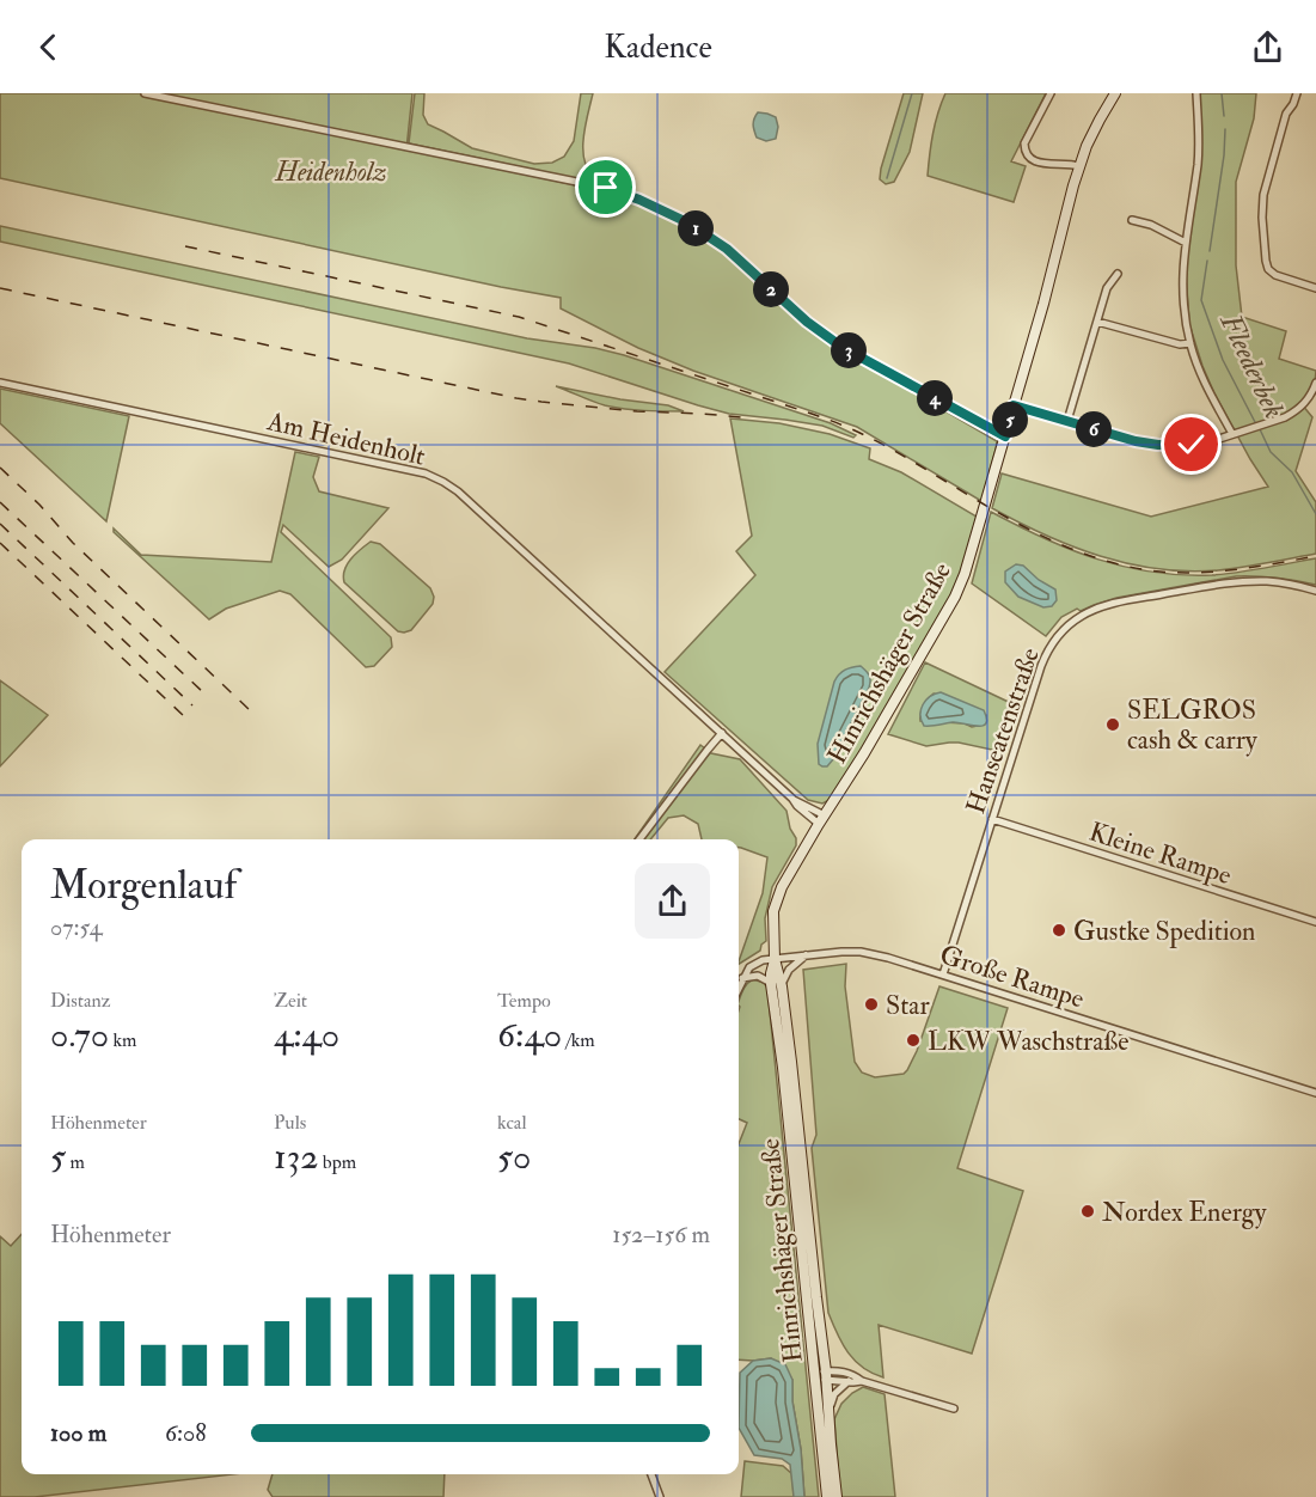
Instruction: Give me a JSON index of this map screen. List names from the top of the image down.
{
  "streets": {
    "main road": ["Hinrichshäger Straße"],
    "street": [
      "Am Heidenholt",
      "Hanseatenstraße",
      "Kleine Rampe",
      "Große Rampe"
    ]
  },
  "crossings": [
    ["Am Heidenholt", "Hinrichshäger Straße"],
    ["Hinrichshäger Straße", "Große Rampe"],
    ["Hanseatenstraße", "Kleine Rampe"],
    ["Hanseatenstraße", "Große Rampe"]
  ],
  "water": ["Fleederbek"],
  "parks": ["Heidenholz"],
  "places": [
    "SELGROS cash & carry",
    "Gustke Spedition",
    "Star",
    "LKW Waschstraße",
    "Nordex Energy"
  ],
  "page": {
    "header": "Kadence",
    "pins": [
      "1",
      "2",
      "3",
      "4",
      "5",
      "6"
    ],
    "heading": ["Morgenlauf", "07:54"],
    "stats": [
      ["Distanz", "0.70 km"],
      ["Zeit", "4:40"],
      ["Tempo", "6:40 /km"],
      ["Höhenmeter", "5 m"],
      ["Puls", "132 bpm"],
      ["kcal", "50"]
    ],
    "chart": ["Höhenmeter", "152–156 m"],
    "list": [
      {
        "name": "100 m",
        "note": "6:08"
      }
    ]
  }
}
